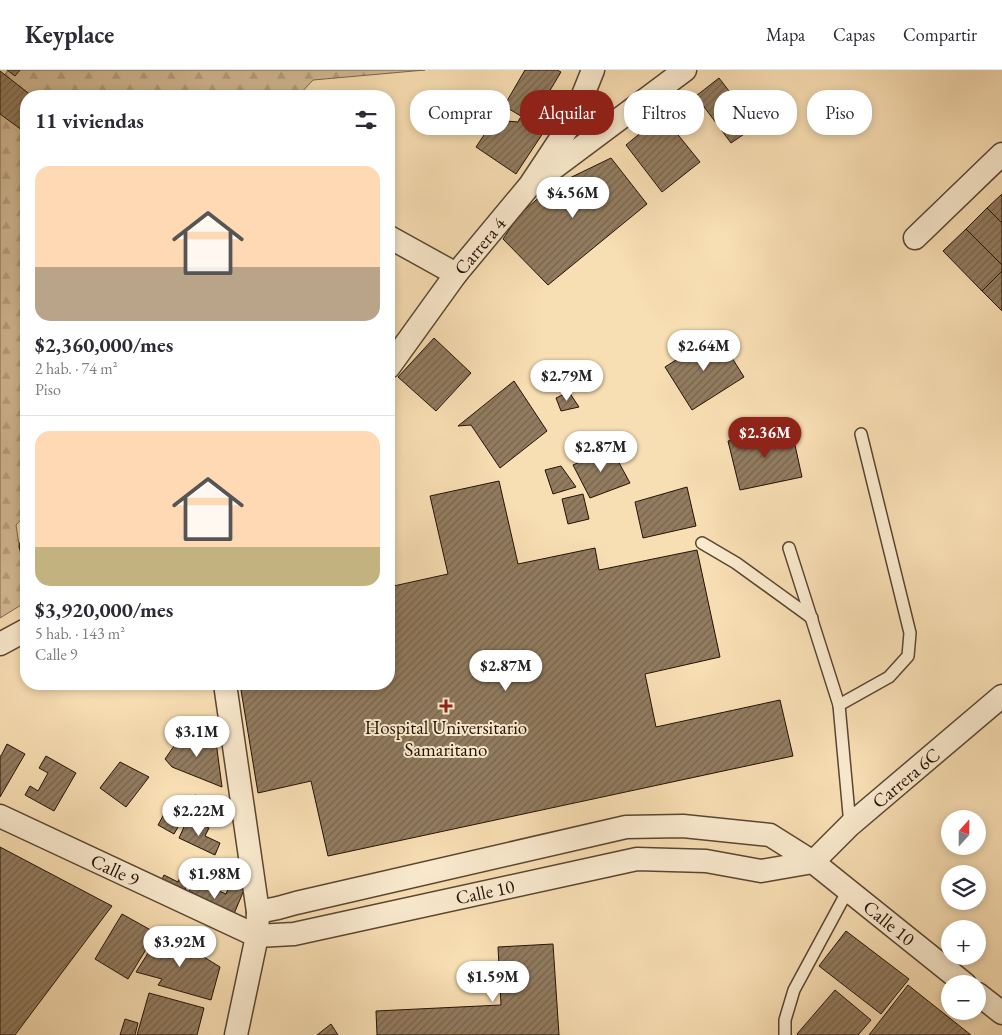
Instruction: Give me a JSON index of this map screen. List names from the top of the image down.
{
  "streets": {
    "street": [
      "Carrera 4",
      "Carrera 6C",
      "Calle 9",
      "Calle 10"
    ]
  },
  "crossings": [
    ["Carrera 6C", "Calle 10"],
    ["Calle 9", "Calle 10"]
  ],
  "places": {
    "health": ["Hospital Universitario Samaritano"]
  },
  "north": "top",
  "page": {
    "header": "Keyplace",
    "nav": ["Mapa", "Capas", "Compartir"],
    "chip": [
      "Comprar",
      "Alquilar",
      "Filtros",
      "Nuevo",
      "Piso"
    ],
    "heading": "11 viviendas",
    "list": [
      {
        "name": "$2,360,000/mes",
        "note": "2 hab. · 74 m² · Piso"
      },
      {
        "name": "$3,920,000/mes",
        "note": "5 hab. · 143 m² · Calle 9"
      }
    ],
    "price": [
      "$4.56M",
      "$2.64M",
      "$2.79M",
      "$2.36M",
      "$2.87M",
      "$2.87M",
      "$3.1M",
      "$2.22M",
      "$1.98M",
      "$3.92M",
      "$1.59M"
    ],
    "map_buttons": ["+", "−"]
  }
}
